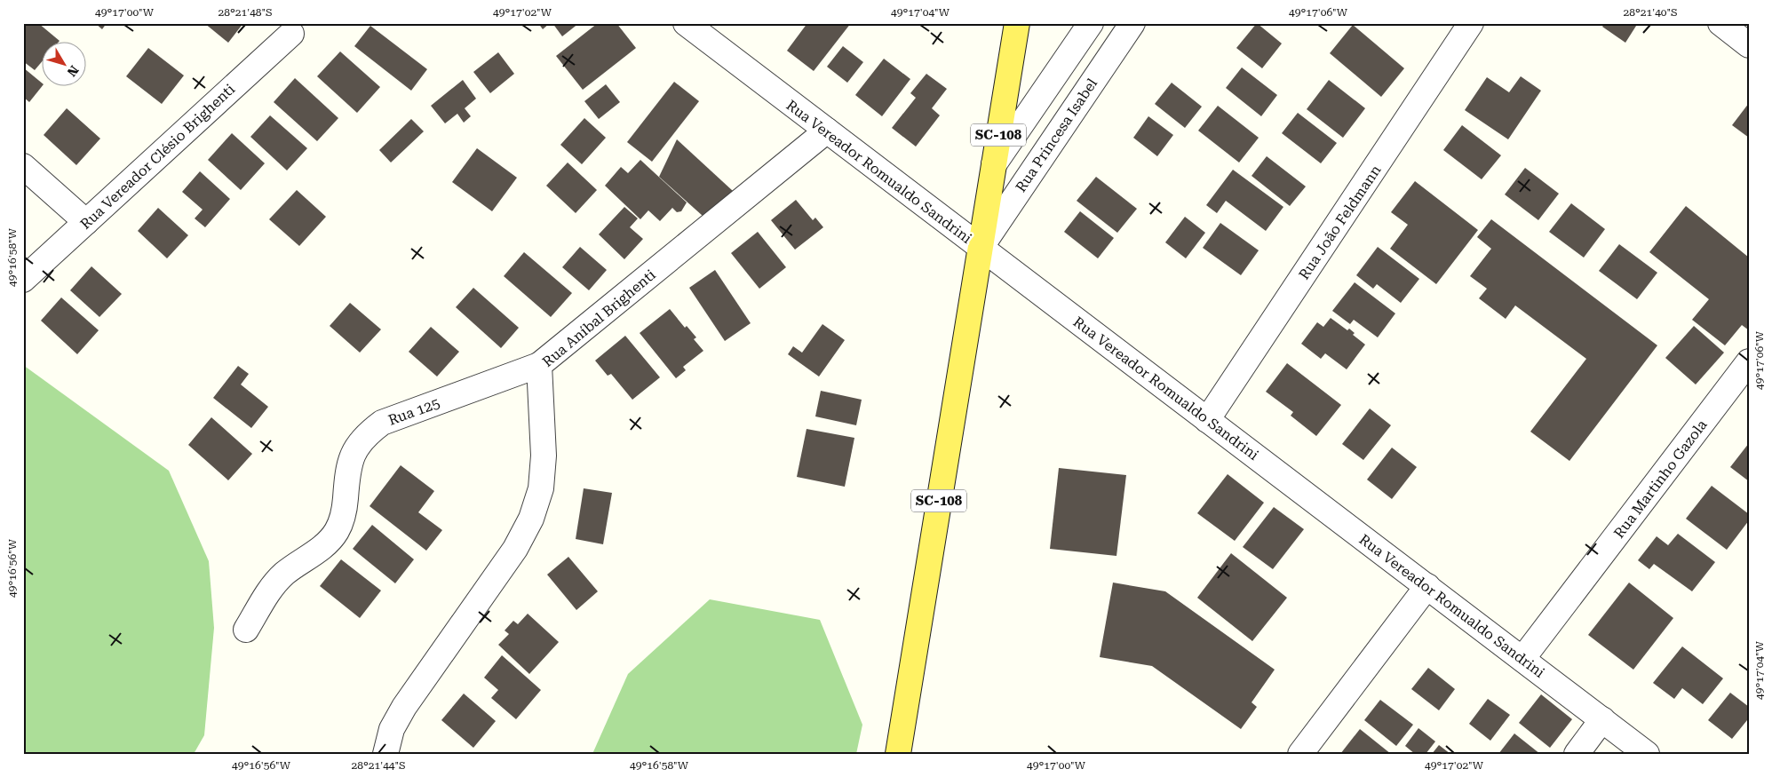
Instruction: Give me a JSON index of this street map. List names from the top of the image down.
{
  "streets": {
    "main road": ["SC-108"],
    "street": [
      "Rua Princesa Isabel",
      "Rua Vereador Clésio Brighenti",
      "Rua Vereador Romualdo Sandrini",
      "Rua João Feldmann",
      "Rua Aníbal Brighenti",
      "Rua 125",
      "Rua Martinho Gazola"
    ]
  },
  "crossings": [
    ["SC-108", "Rua Princesa Isabel"],
    ["SC-108", "Rua Vereador Romualdo Sandrini"],
    ["Rua Princesa Isabel", "Rua Vereador Romualdo Sandrini"],
    ["Rua Vereador Romualdo Sandrini", "Rua João Feldmann"],
    ["Rua Vereador Romualdo Sandrini", "Rua Aníbal Brighenti"],
    ["Rua Vereador Romualdo Sandrini", "Rua Martinho Gazola"],
    ["Rua Aníbal Brighenti", "Rua 125"]
  ],
  "north": "bottom right",
  "coordinates": [
    "49°17'00\"W",
    "28°21'48\"S",
    "49°17'02\"W",
    "49°17'04\"W",
    "49°17'06\"W",
    "28°21'40\"S",
    "49°16'58\"W",
    "49°16'56\"W",
    "28°21'44\"S"
  ]
}
